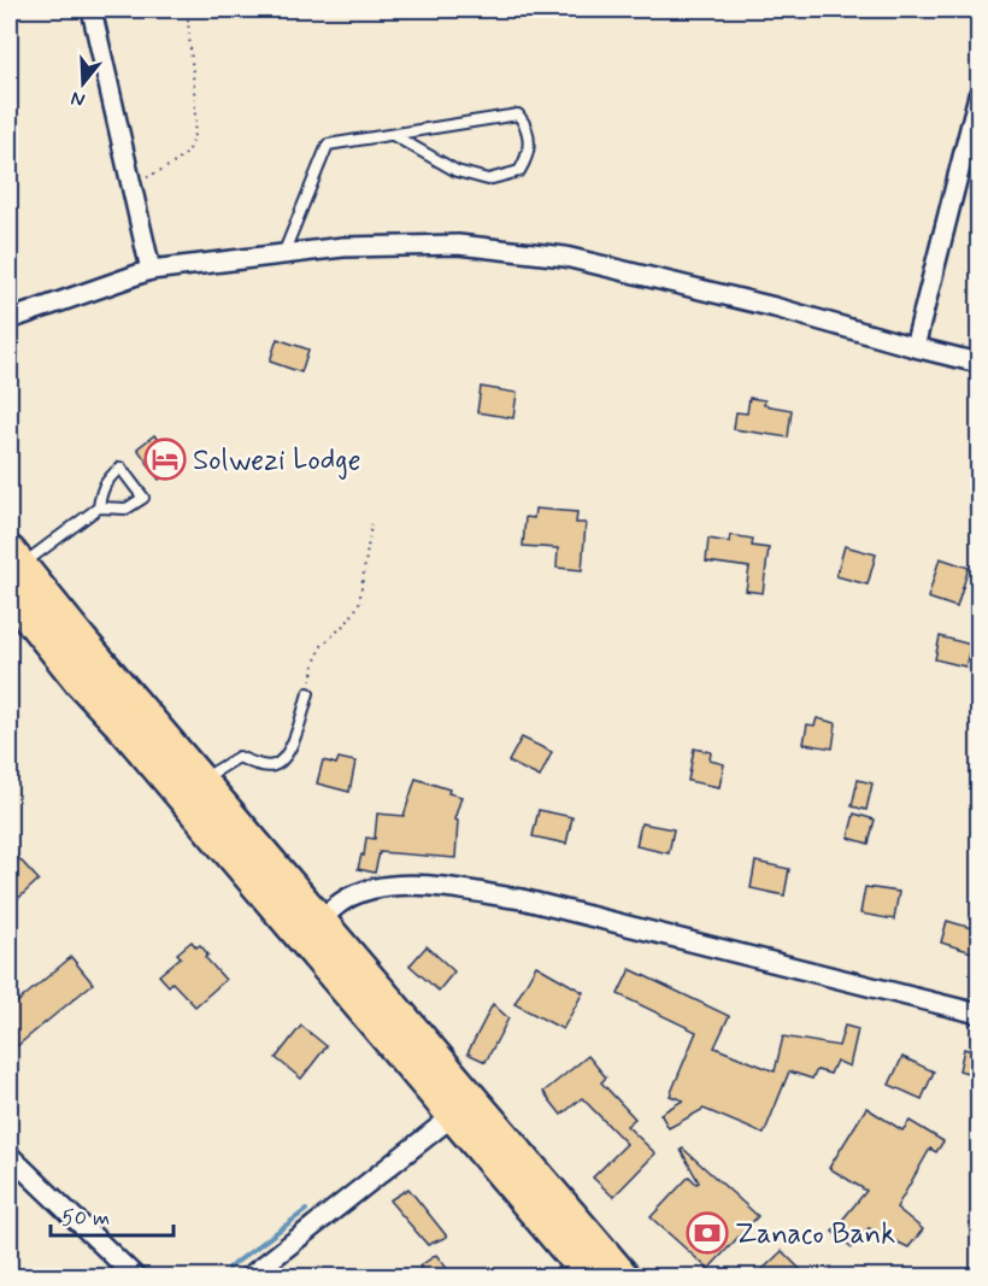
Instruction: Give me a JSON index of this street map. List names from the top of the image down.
{
  "places": {
    "hotel": ["Solwezi Lodge"],
    "bank": ["Zanaco Bank"]
  },
  "scale_bar": "50 m",
  "north": "bottom"
}
